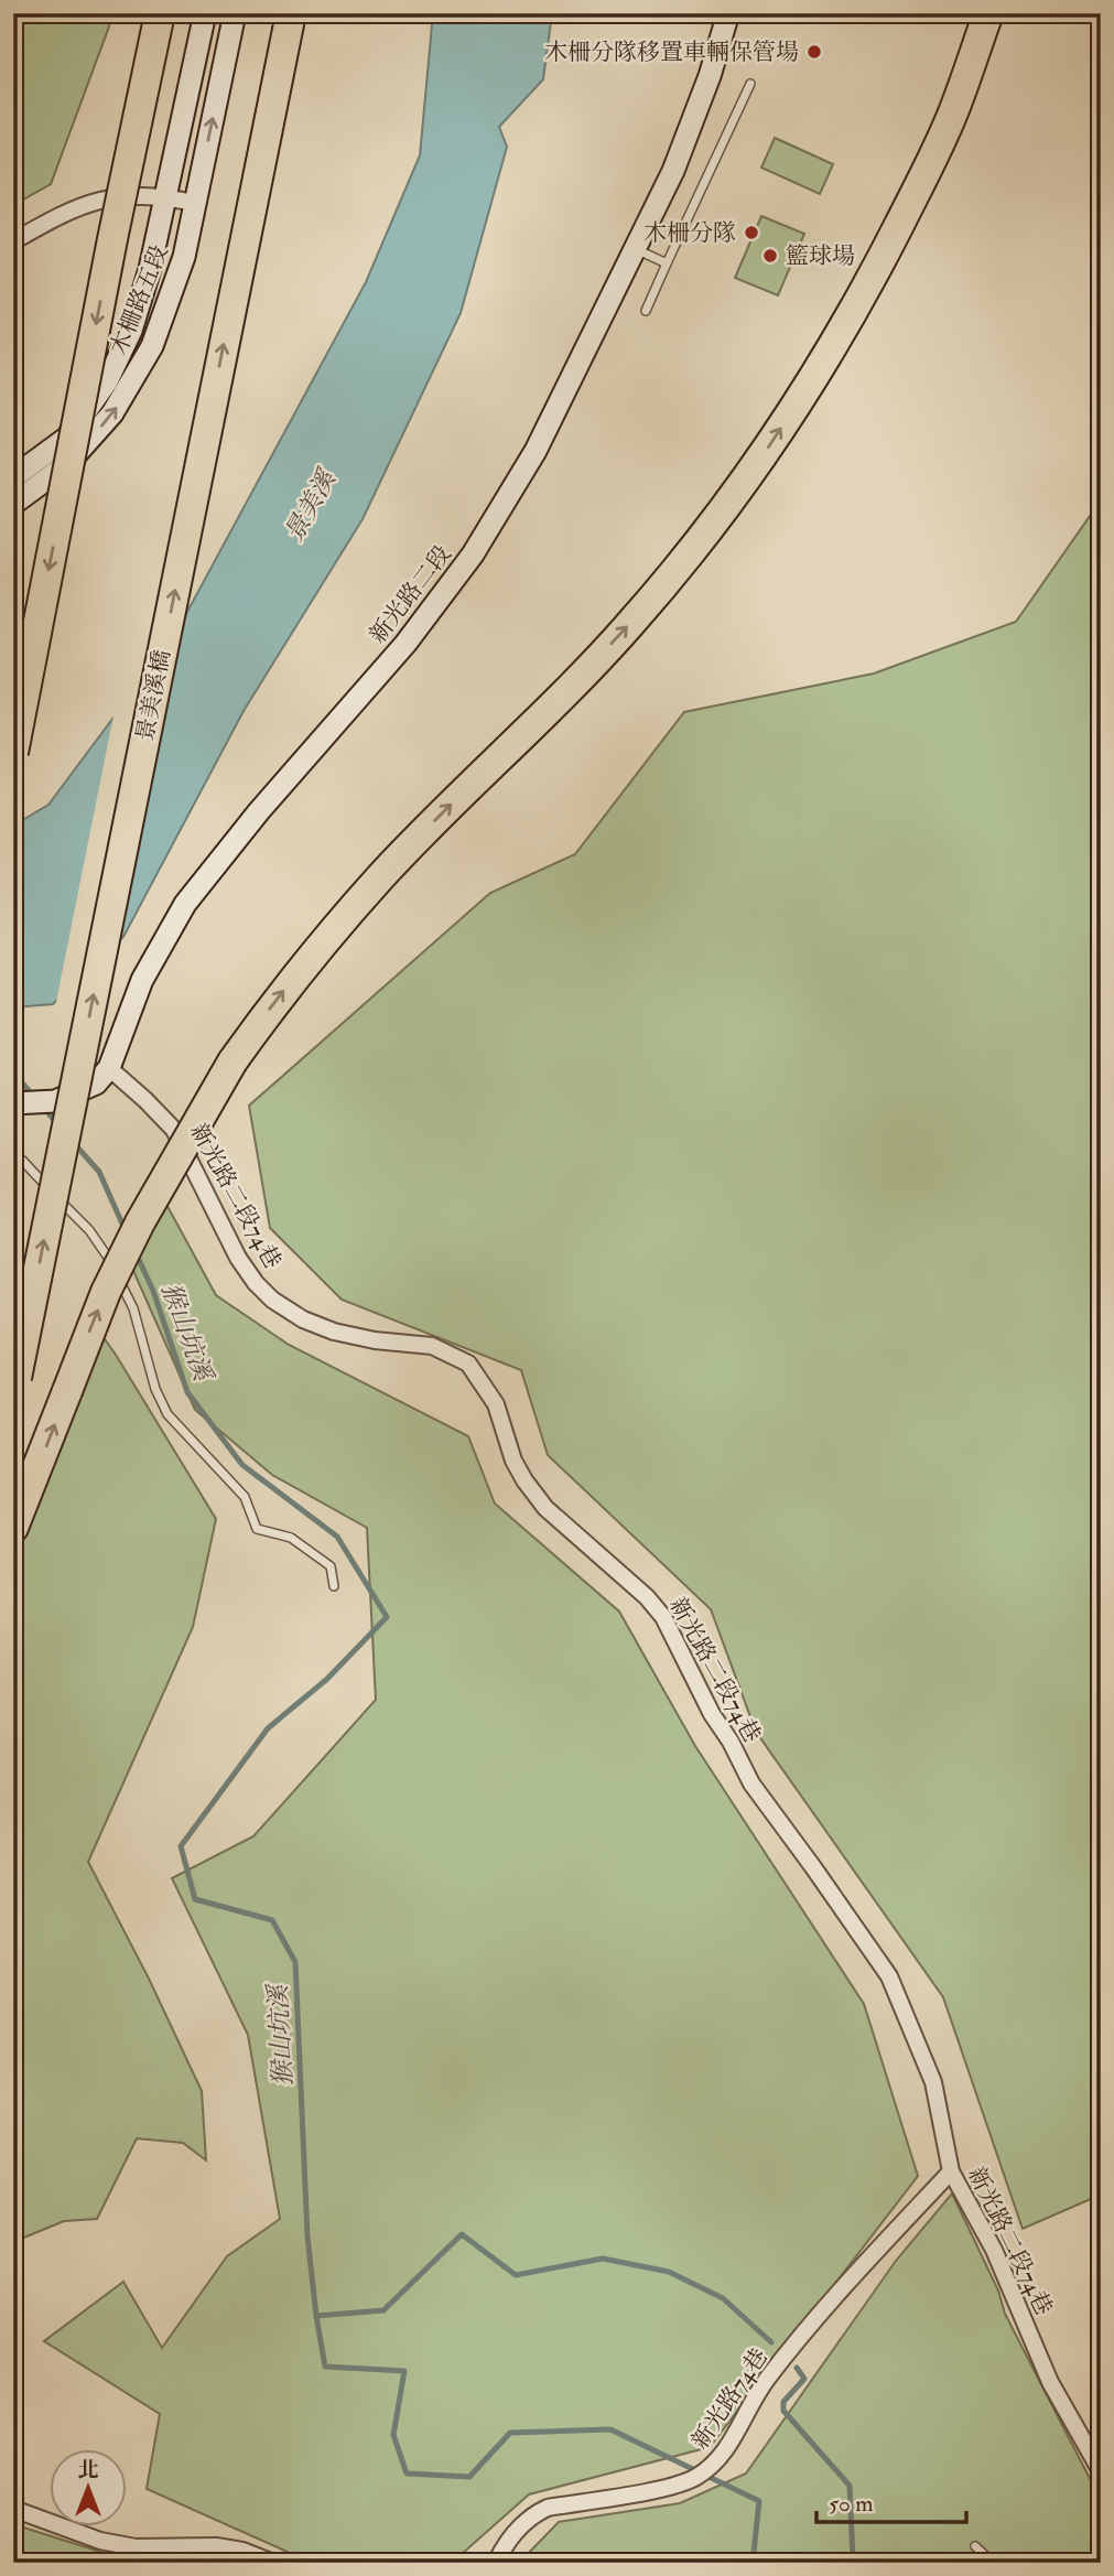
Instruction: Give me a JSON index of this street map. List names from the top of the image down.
{
  "streets": {
    "highway": ["景美溪橋"],
    "street": [
      "木柵路五段",
      "新光路二段",
      "新光路二段74巷",
      "新光路74巷"
    ]
  },
  "crossings": [
    ["新光路二段", "新光路二段74巷"],
    ["新光路二段74巷", "新光路74巷"]
  ],
  "water": ["景美溪", "猴山坑溪"],
  "places": ["木柵分隊移置車輛保管場", "木柵分隊", "籃球場"],
  "scale_bar": "50 m",
  "north": "top"
}
